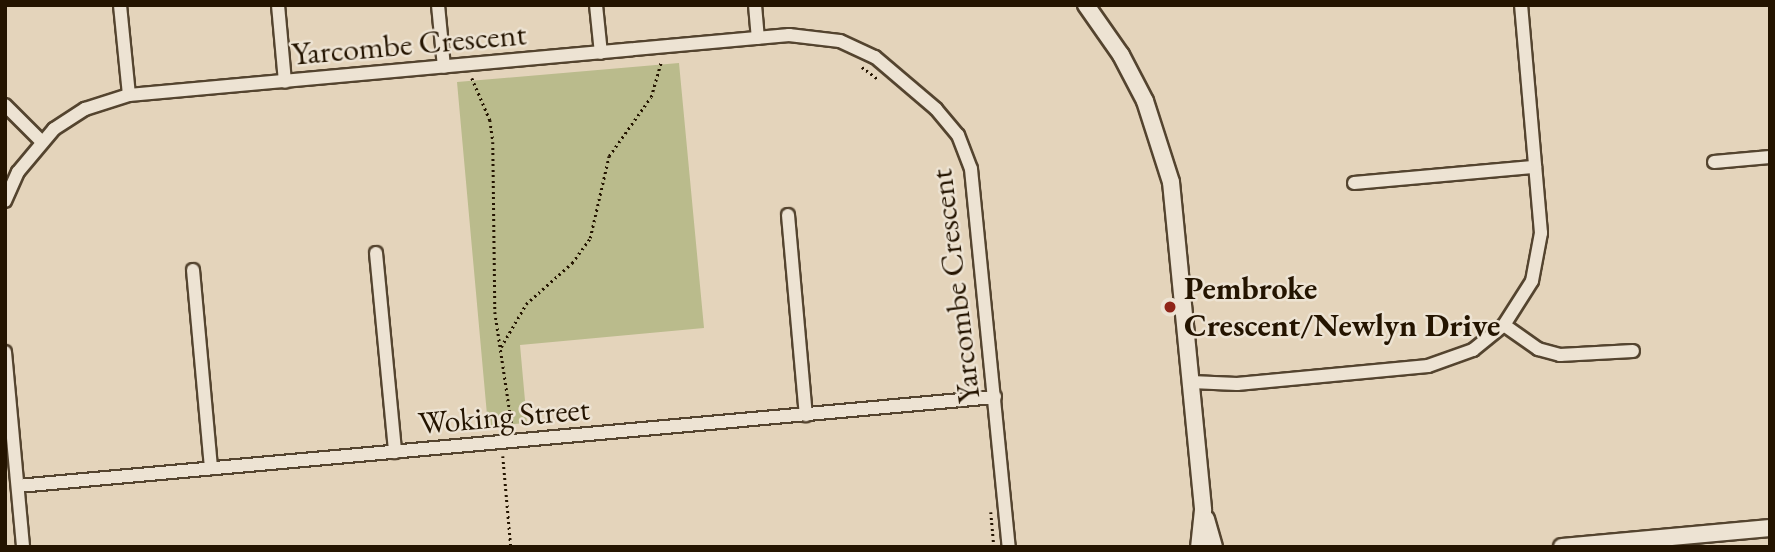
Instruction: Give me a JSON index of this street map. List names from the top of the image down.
{
  "streets": {
    "street": ["Yarcombe Crescent", "Woking Street"]
  },
  "crossings": [
    ["Yarcombe Crescent", "Woking Street"]
  ],
  "places": ["Pembroke Crescent/Newlyn Drive"]
}
